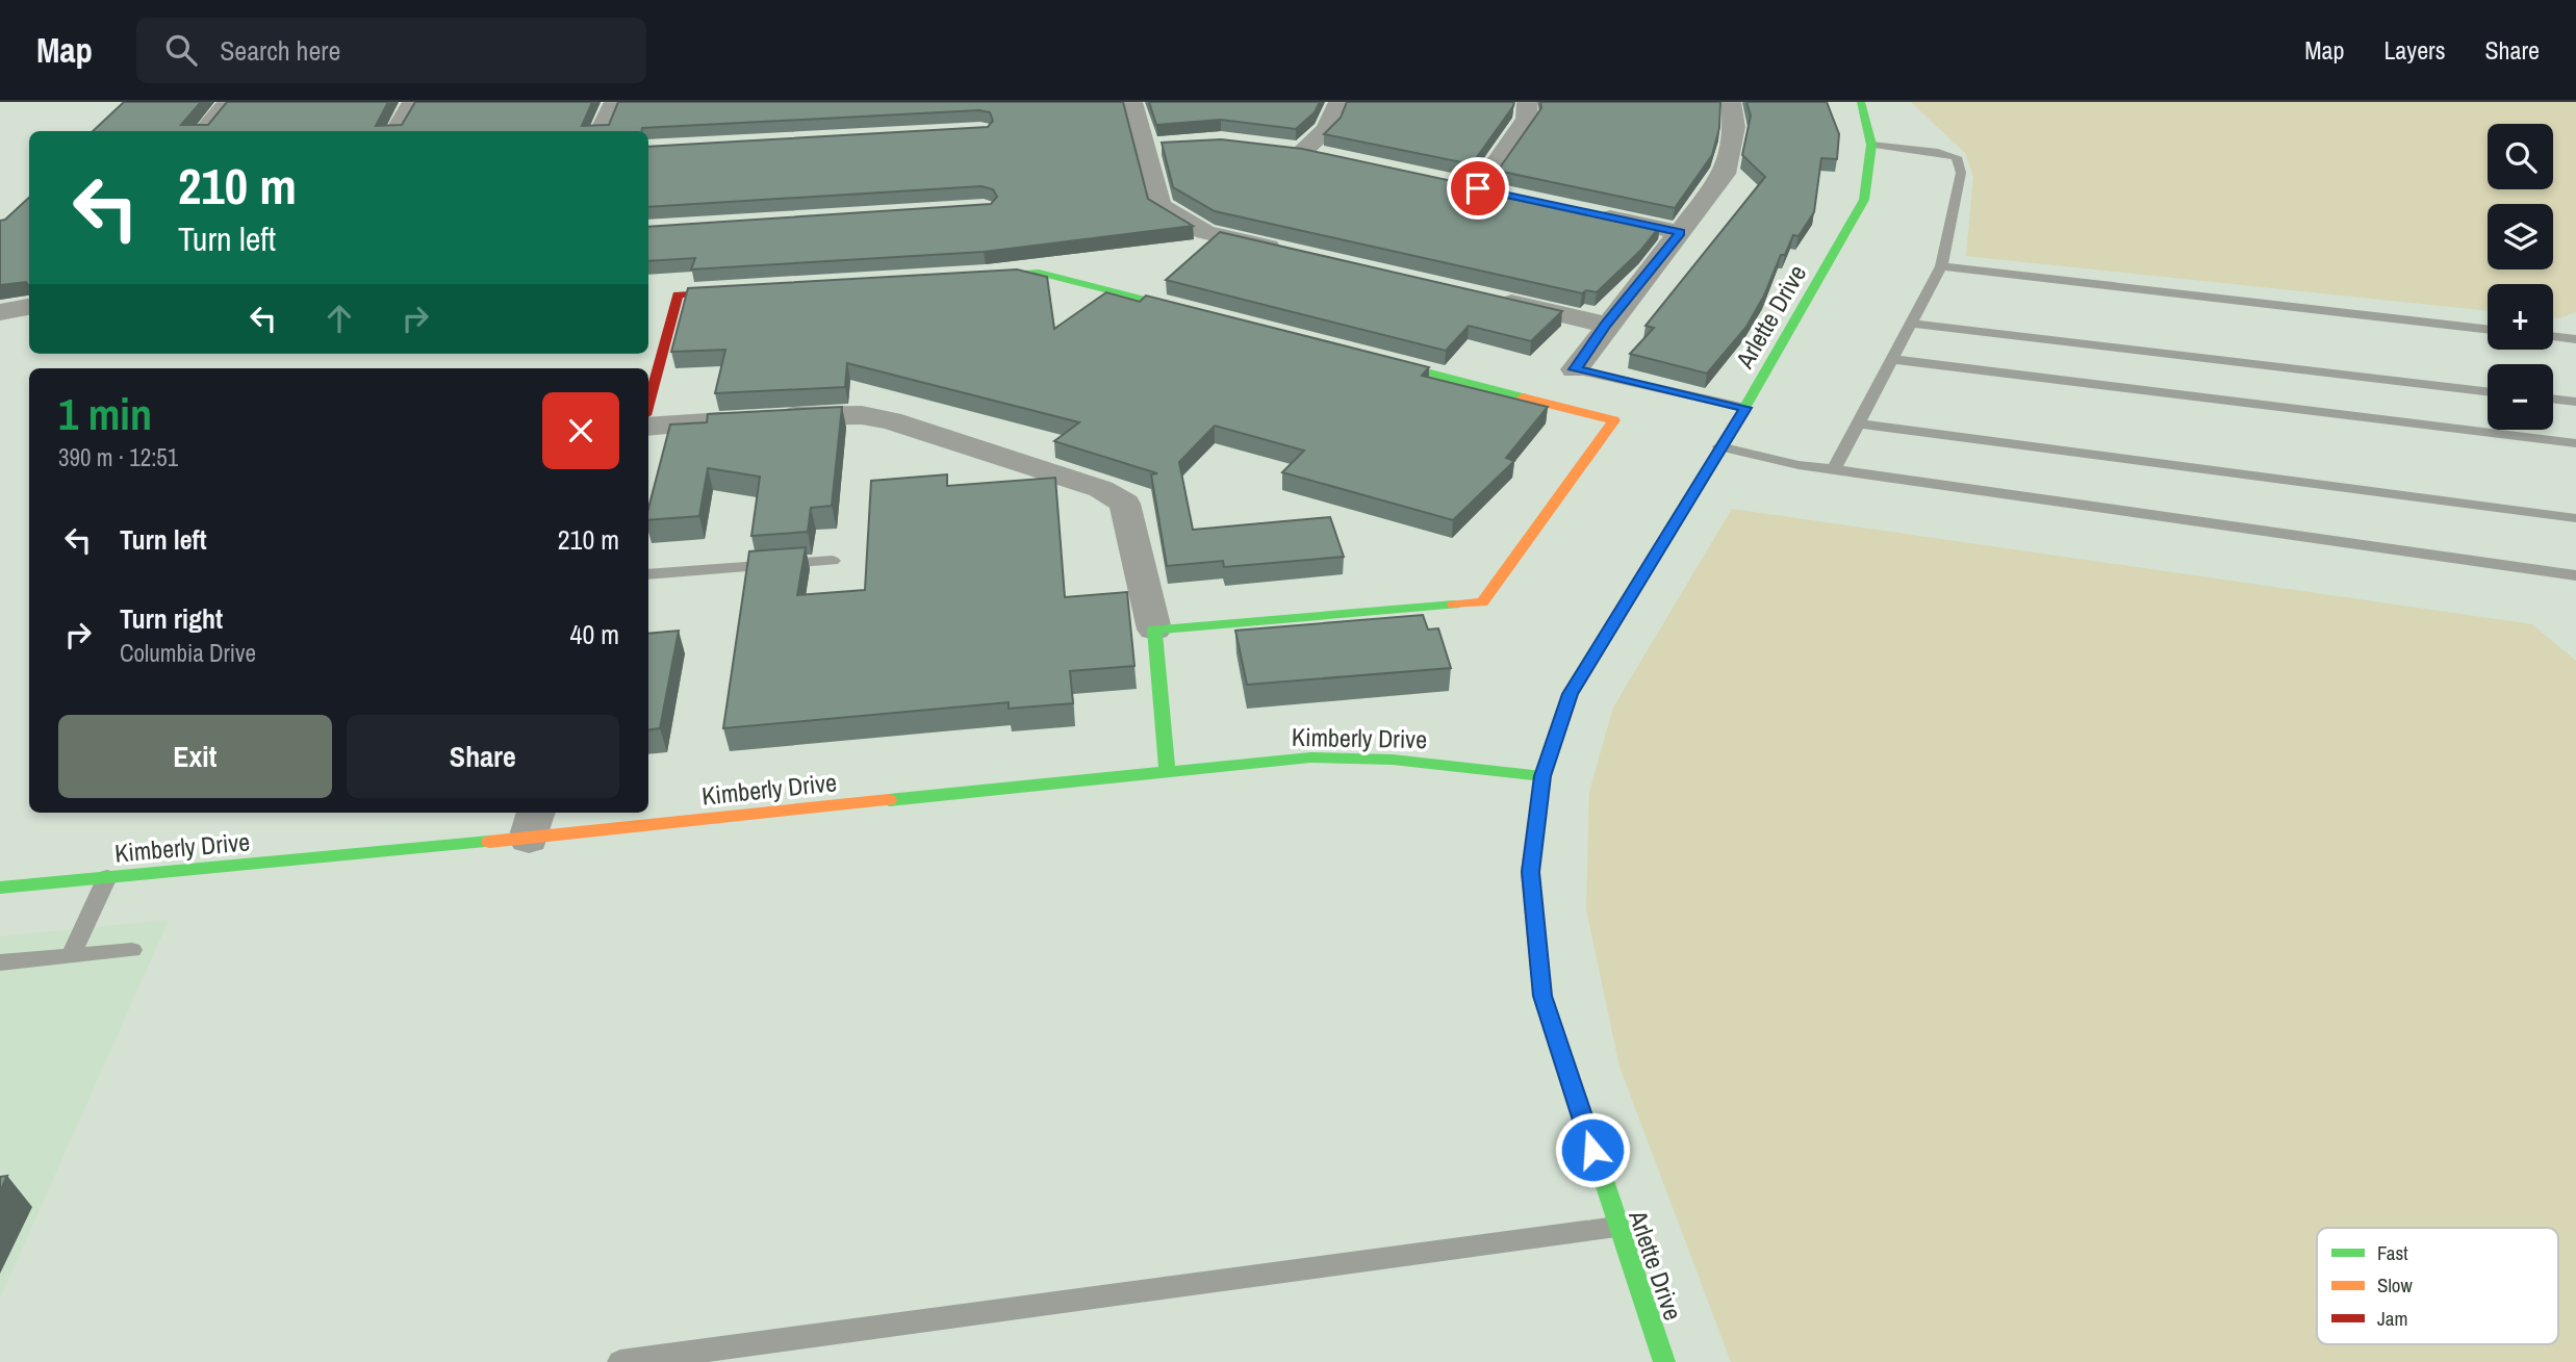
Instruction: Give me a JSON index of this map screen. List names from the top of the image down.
{
  "streets": {
    "street": ["Arlette Drive", "Kimberly Drive"]
  },
  "crossings": [
    ["Arlette Drive", "Kimberly Drive"]
  ],
  "legend": ["Fast", "Slow", "Jam"],
  "page": {
    "header": "Map",
    "search": "Search here",
    "nav": ["Map", "Layers", "Share"],
    "map_buttons": ["+", "−"],
    "turn": ["210 m", "Turn left"],
    "heading": ["1 min", "390 m · 12:51"],
    "list": [
      {
        "name": "Turn left",
        "value": "210 m"
      },
      {
        "name": "Turn right",
        "note": "Columbia Drive",
        "value": "40 m"
      }
    ],
    "buttons": ["Exit", "Share"]
  }
}
